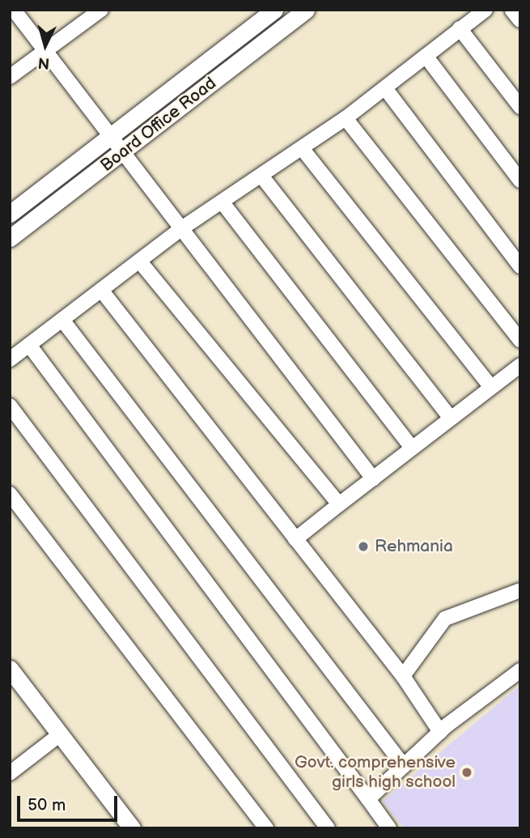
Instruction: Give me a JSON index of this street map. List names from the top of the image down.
{
  "streets": {
    "street": ["Board Office Road"]
  },
  "places": ["Rehmania", "Govt. comprehensive girls high school"],
  "scale_bar": "50 m",
  "north": "bottom"
}
